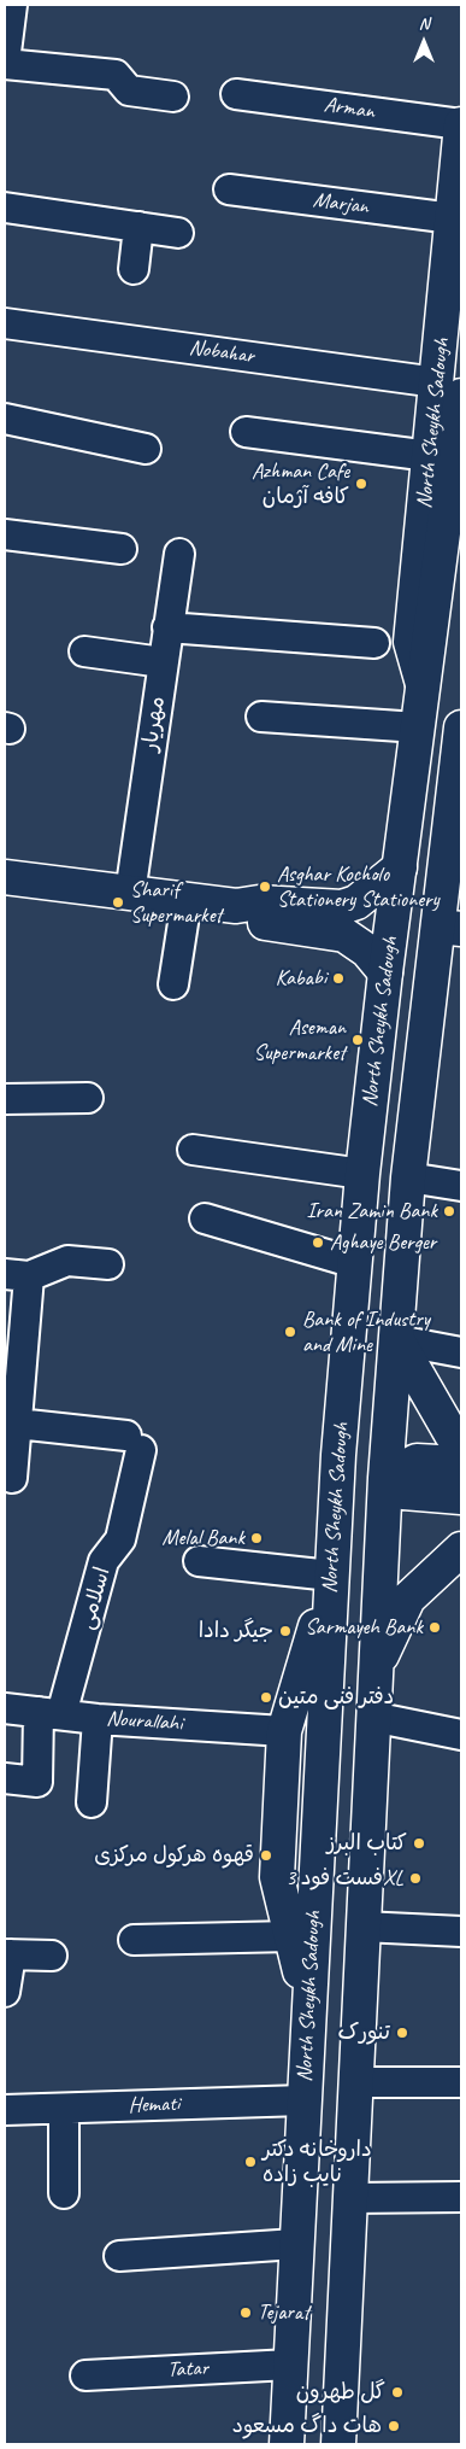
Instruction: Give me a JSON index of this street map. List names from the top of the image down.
{
  "streets": {
    "main road": ["North Sheykh Sadough"],
    "street": [
      "Arman",
      "Marjan",
      "Nobahar",
      "مهریار",
      "اسلامی",
      "Nourallahi",
      "Hemati",
      "Tatar"
    ]
  },
  "crossings": [
    ["Arman", "North Sheykh Sadough"],
    ["Marjan", "North Sheykh Sadough"],
    ["Nobahar", "North Sheykh Sadough"],
    ["North Sheykh Sadough", "Hemati"],
    ["North Sheykh Sadough", "Tatar"],
    ["اسلامی", "Nourallahi"]
  ],
  "places": [
    "Azhman Cafe کافه آژمان",
    "Asghar Kocholo Stationery Stationery",
    "Sharif Supermarket",
    "Kababi",
    "Aseman Supermarket",
    "Iran Zamin Bank",
    "Aghaye Berger",
    "Bank of Industry and Mine",
    "Melal Bank",
    "Sarmayeh Bank",
    "جیگر دادا",
    "دفتر فنی متین",
    "کتاب البرز",
    "قهوه هرکول مرکزی",
    "فست فود 3XL",
    "تنورک",
    "داروخانه دکتر نایب زاده",
    "Tejarat",
    "گل طهرون",
    "هات داگ مسعود"
  ],
  "north": "top"
}
